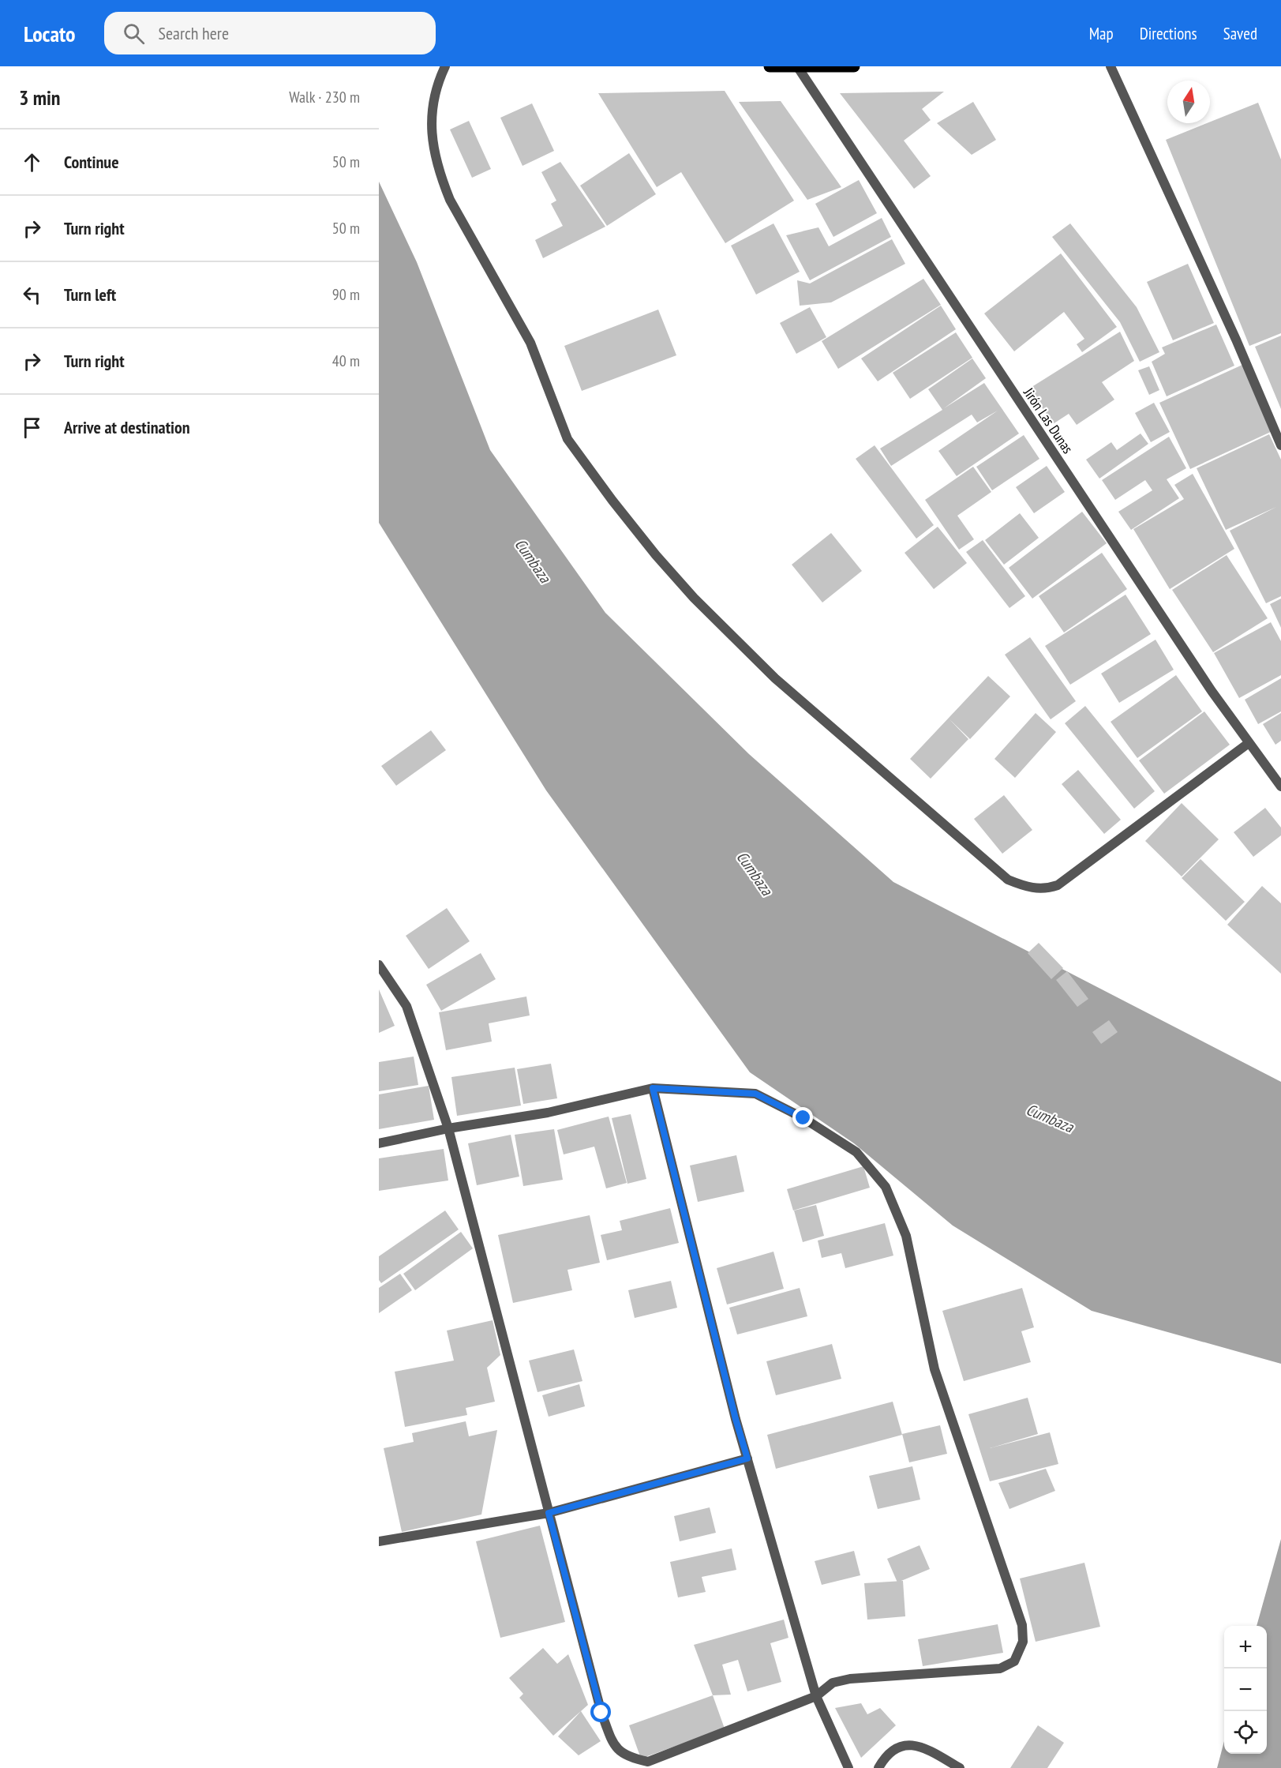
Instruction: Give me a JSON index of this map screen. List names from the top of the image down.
{
  "streets": {
    "street": ["Jirón Las Dunas"]
  },
  "water": ["Cumbaza"],
  "north": "top",
  "page": {
    "header": "Locato",
    "search": "Search here",
    "nav": ["Map", "Directions", "Saved"],
    "heading": ["3 min", "Walk · 230 m"],
    "list": [
      ["Continue", "50 m"],
      ["Turn right", "50 m"],
      ["Turn left", "90 m"],
      ["Turn right", "40 m"],
      "Arrive at destination"
    ],
    "map_buttons": ["+", "−"]
  }
}
